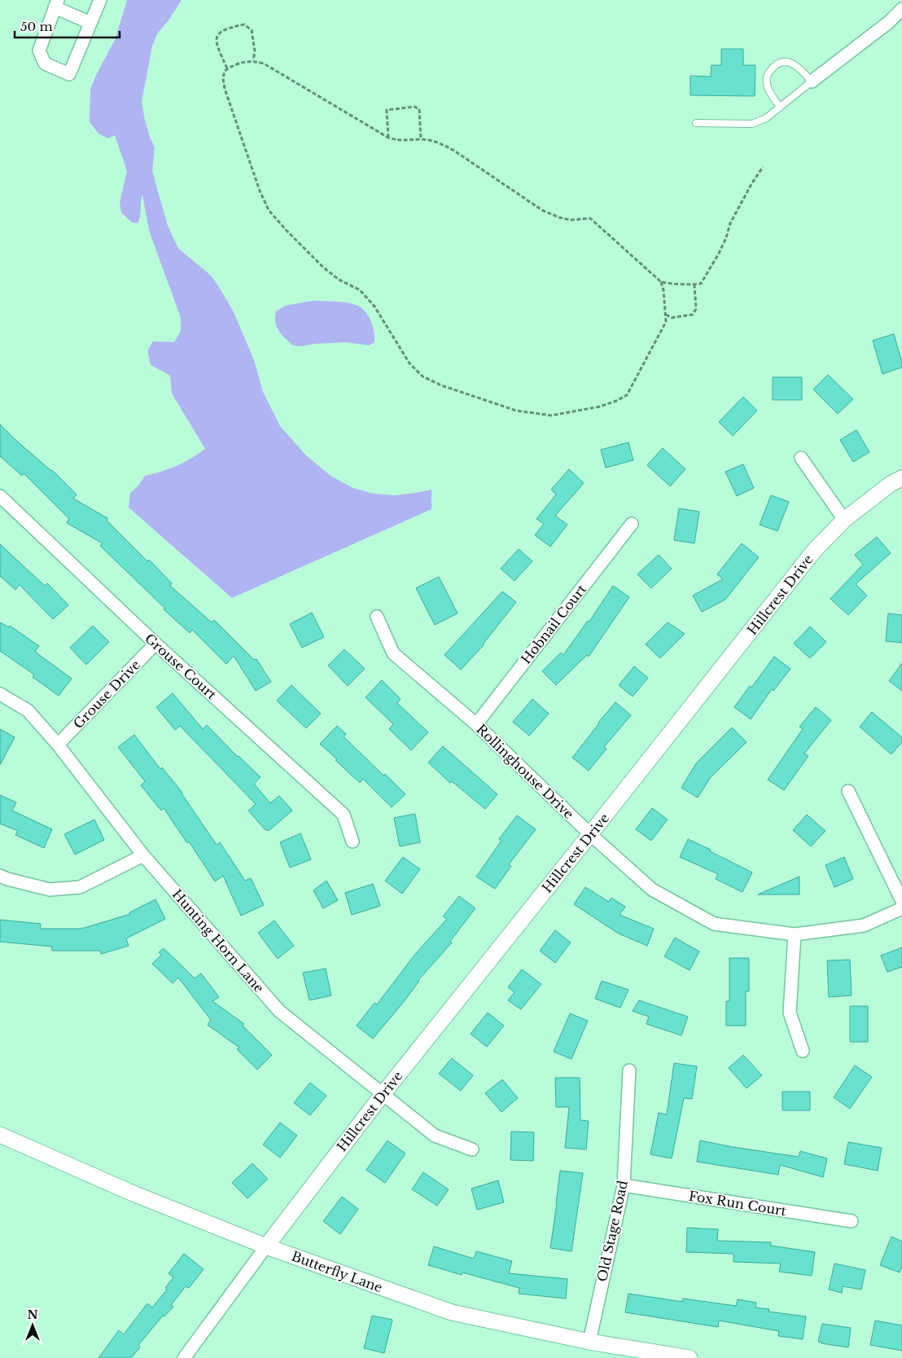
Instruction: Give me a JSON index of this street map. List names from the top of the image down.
{
  "streets": {
    "street": [
      "Hillcrest Drive",
      "Hobnail Court",
      "Grouse Court",
      "Grouse Drive",
      "Rollinghouse Drive",
      "Hunting Horn Lane",
      "Fox Run Court",
      "Old Stage Road",
      "Butterfly Lane"
    ]
  },
  "crossings": [
    ["Hillcrest Drive", "Rollinghouse Drive"],
    ["Hillcrest Drive", "Hunting Horn Lane"],
    ["Hillcrest Drive", "Butterfly Lane"],
    ["Hobnail Court", "Rollinghouse Drive"],
    ["Grouse Court", "Grouse Drive"],
    ["Grouse Drive", "Hunting Horn Lane"],
    ["Fox Run Court", "Old Stage Road"],
    ["Old Stage Road", "Butterfly Lane"]
  ],
  "scale_bar": "50 m",
  "north": "top"
}
